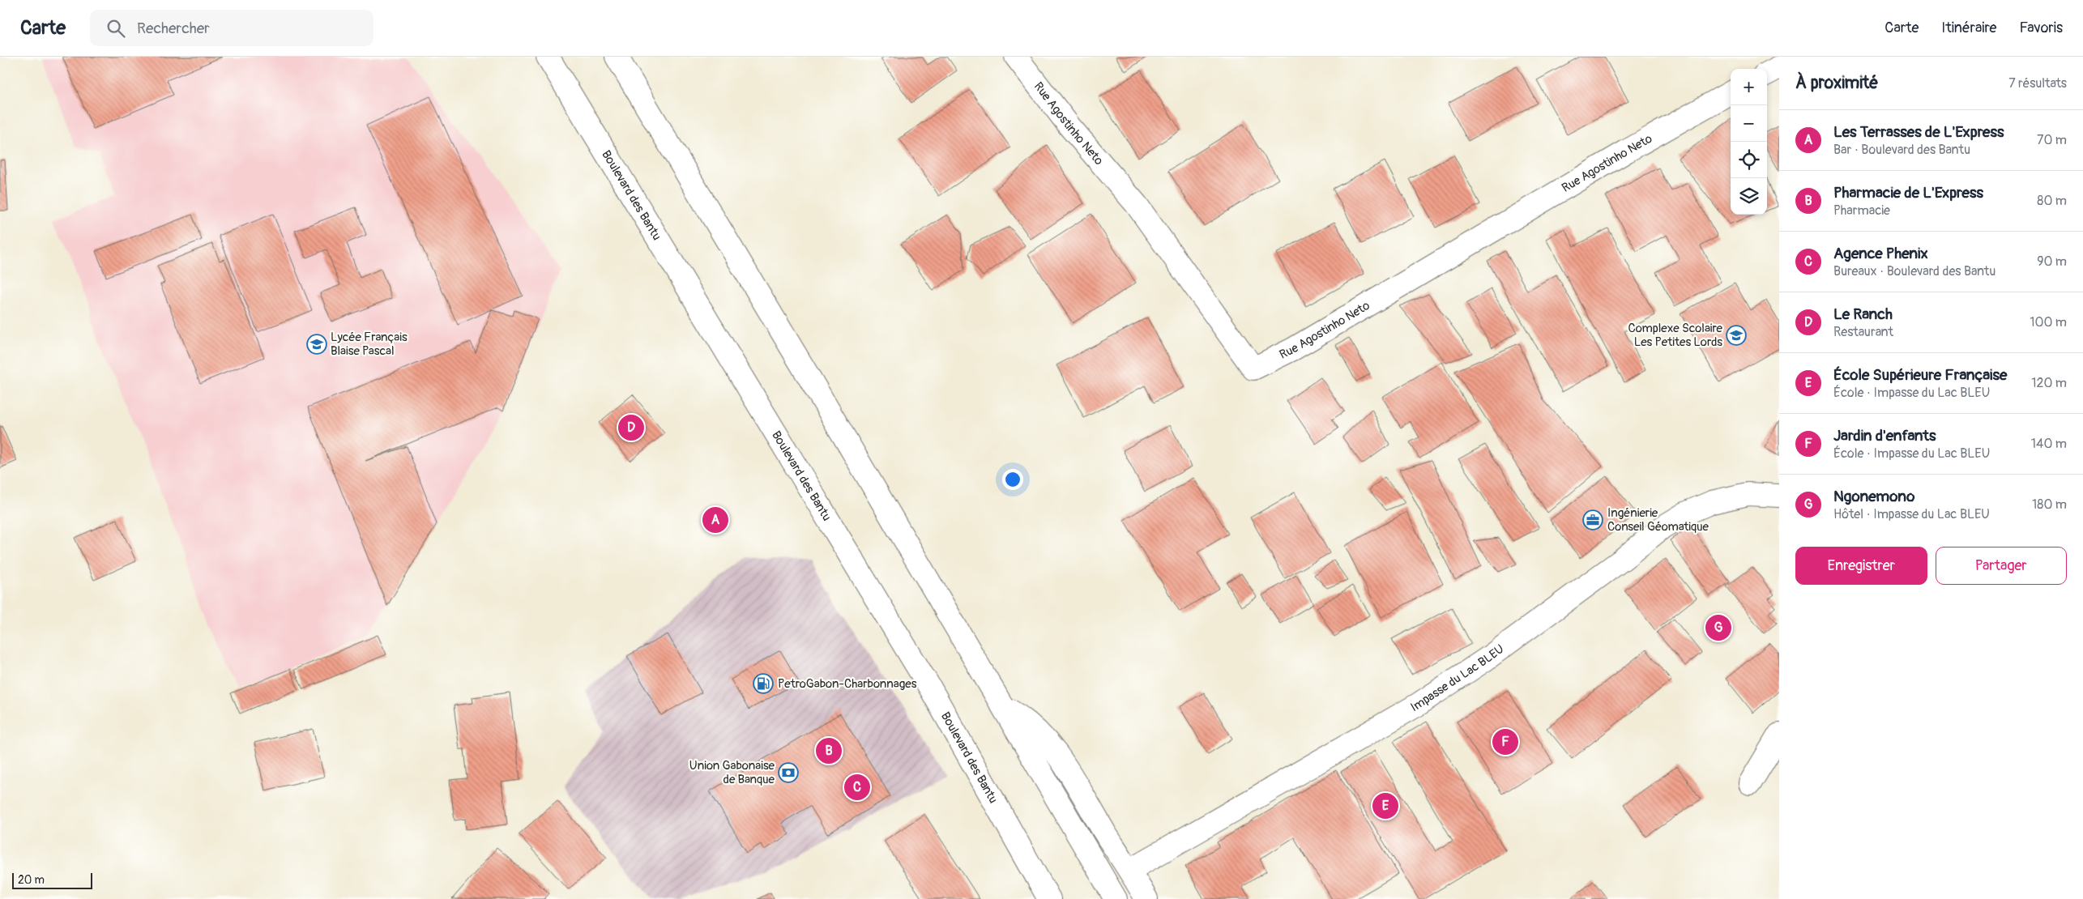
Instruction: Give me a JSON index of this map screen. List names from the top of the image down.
{
  "streets": {
    "main road": ["Rue Agostinho Neto", "Boulevard des Bantu", "Impasse du Lac BLEU"]
  },
  "places": {
    "school or university": ["Complexe Scolaire Les Petites Lords", "Lycée Français Blaise Pascal"],
    "office": ["Ingénierie Conseil Géomatique"],
    "fuel station": ["PetroGabon-Charbonnages"],
    "bank": ["Union Gabonaise de Banque"]
  },
  "scale_bar": "20 m",
  "page": {
    "header": "Carte",
    "search": "Rechercher",
    "nav": ["Carte", "Itinéraire", "Favoris"],
    "heading": ["À proximité", "7 résultats"],
    "map_buttons": ["+", "−"],
    "list": [
      {
        "mark": "A",
        "name": "Les Terrasses de L'Express",
        "note": "Bar · Boulevard des Bantu",
        "value": "70 m"
      },
      {
        "mark": "B",
        "name": "Pharmacie de L'Express",
        "note": "Pharmacie",
        "value": "80 m"
      },
      {
        "mark": "C",
        "name": "Agence Phenix",
        "note": "Bureaux · Boulevard des Bantu",
        "value": "90 m"
      },
      {
        "mark": "D",
        "name": "Le Ranch",
        "note": "Restaurant",
        "value": "100 m"
      },
      {
        "mark": "E",
        "name": "École Supérieure Française",
        "note": "École · Impasse du Lac BLEU",
        "value": "120 m"
      },
      {
        "mark": "F",
        "name": "Jardin d'enfants",
        "note": "École · Impasse du Lac BLEU",
        "value": "140 m"
      },
      {
        "mark": "G",
        "name": "Ngonemono",
        "note": "Hôtel · Impasse du Lac BLEU",
        "value": "180 m"
      }
    ],
    "pins": [
      "D",
      "A",
      "G",
      "F",
      "B",
      "C",
      "E"
    ],
    "buttons": ["Enregistrer", "Partager"],
    "scale": "20 m"
  }
}
